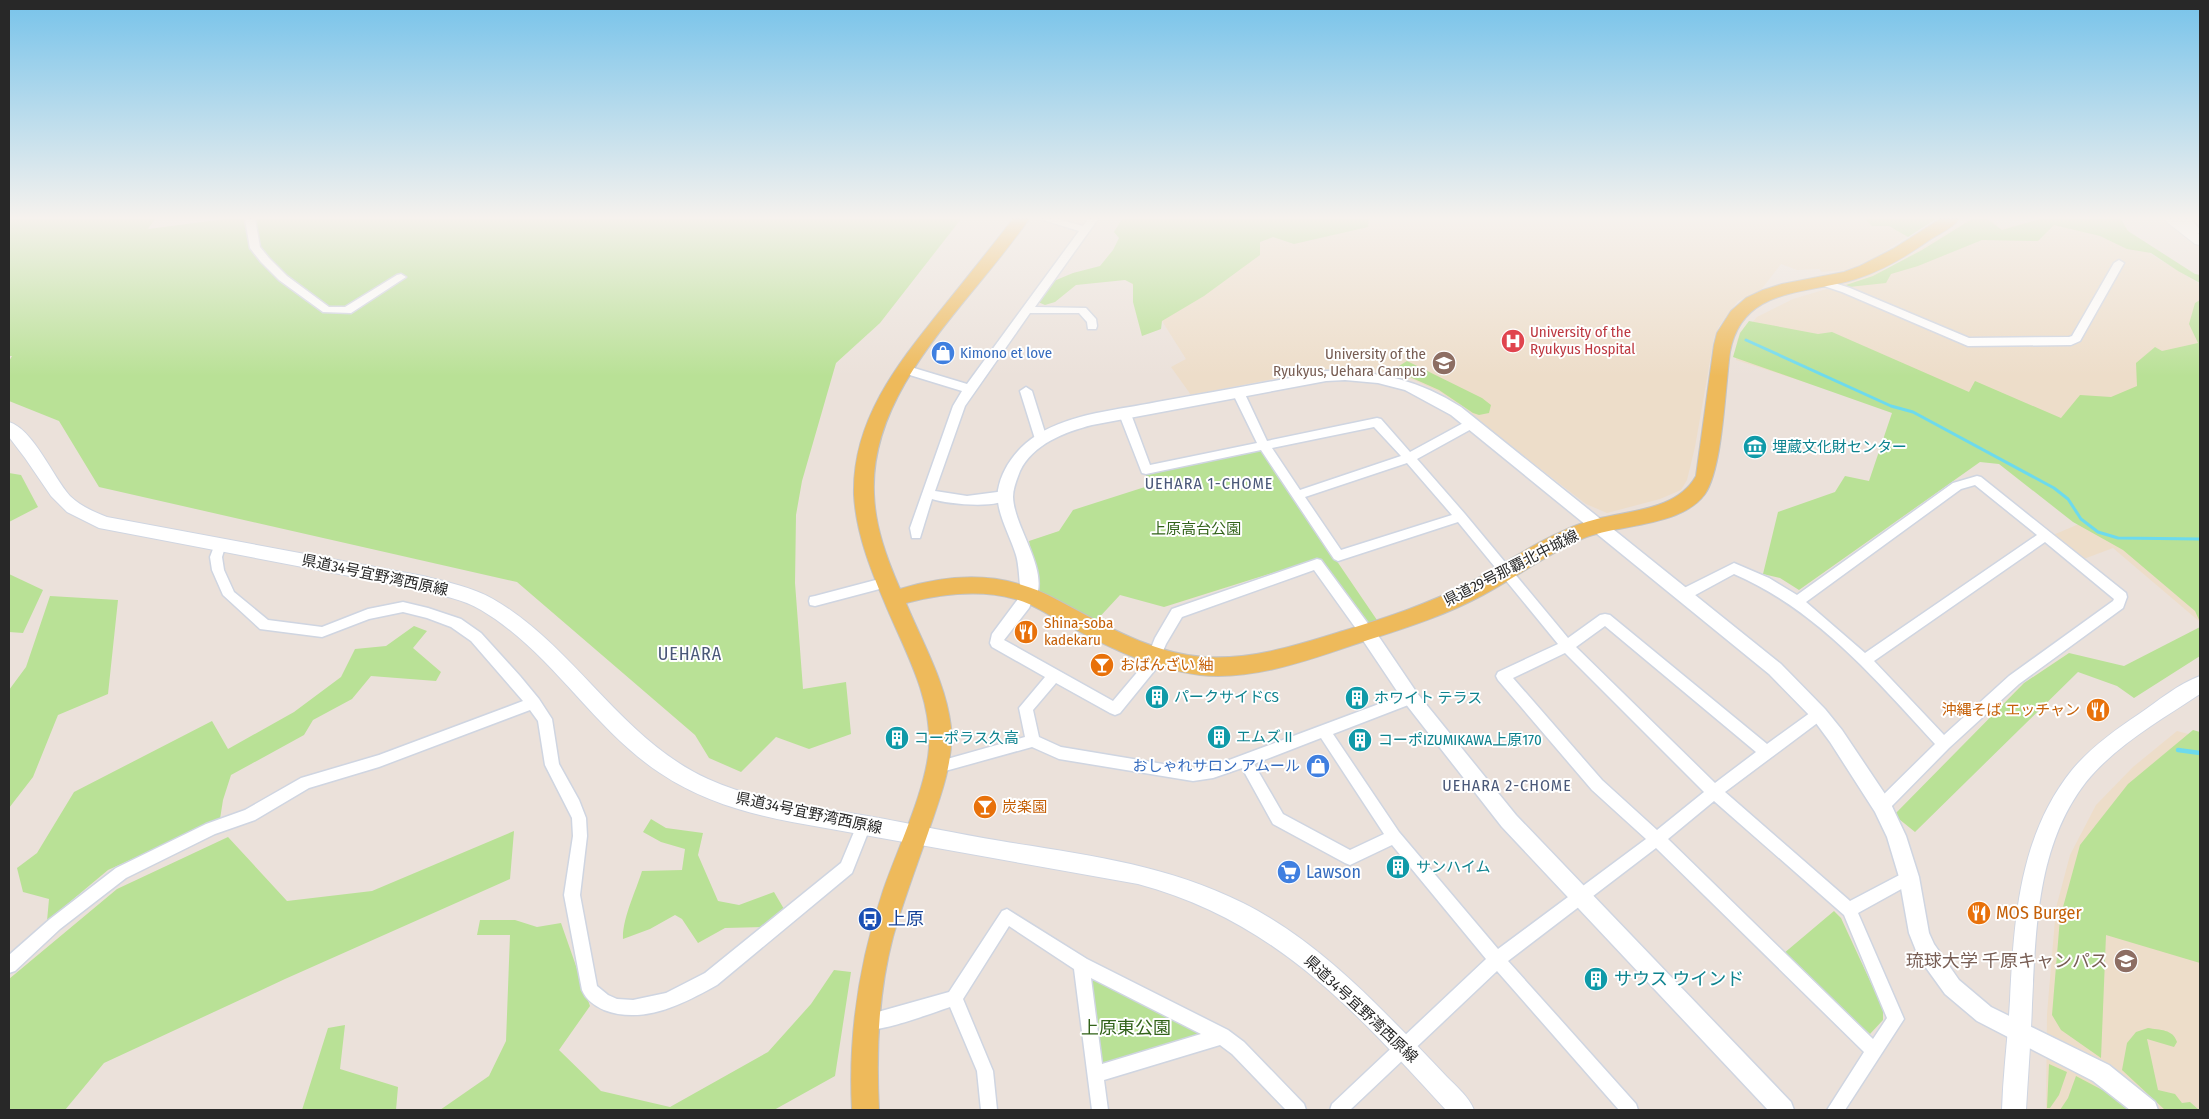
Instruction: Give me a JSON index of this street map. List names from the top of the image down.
{
  "streets": {
    "main road": ["県道29号那覇北中城線", "県道34号宜野湾西原線"]
  },
  "districts": ["UEHARA 1-CHOME", "UEHARA", "UEHARA 2-CHOME"],
  "parks": ["上原高台公園", "上原東公園"],
  "places": {
    "hospital": ["University of the Ryukyus Hospital"],
    "shop": ["Kimono et love", "おしゃれサロン アムール"],
    "school or university": ["University of the Ryukyus, Uehara Campus", "琉球大学 千原キャンパス"],
    "museum": ["埋蔵文化財センター"],
    "restaurant": ["Shina-soba kadekaru", "沖縄そば エッチャン", "MOS Burger"],
    "bar": ["おばんざい 紬", "炭楽園"],
    "building": [
      "パークサイドCS",
      "ホワイト テラス",
      "エムズ II",
      "コーポラス久高",
      "コーポIZUMIKAWA上原170",
      "サンハイム",
      "サウス ウインド"
    ],
    "supermarket": ["Lawson"],
    "bus stop": ["上原"]
  }
}
